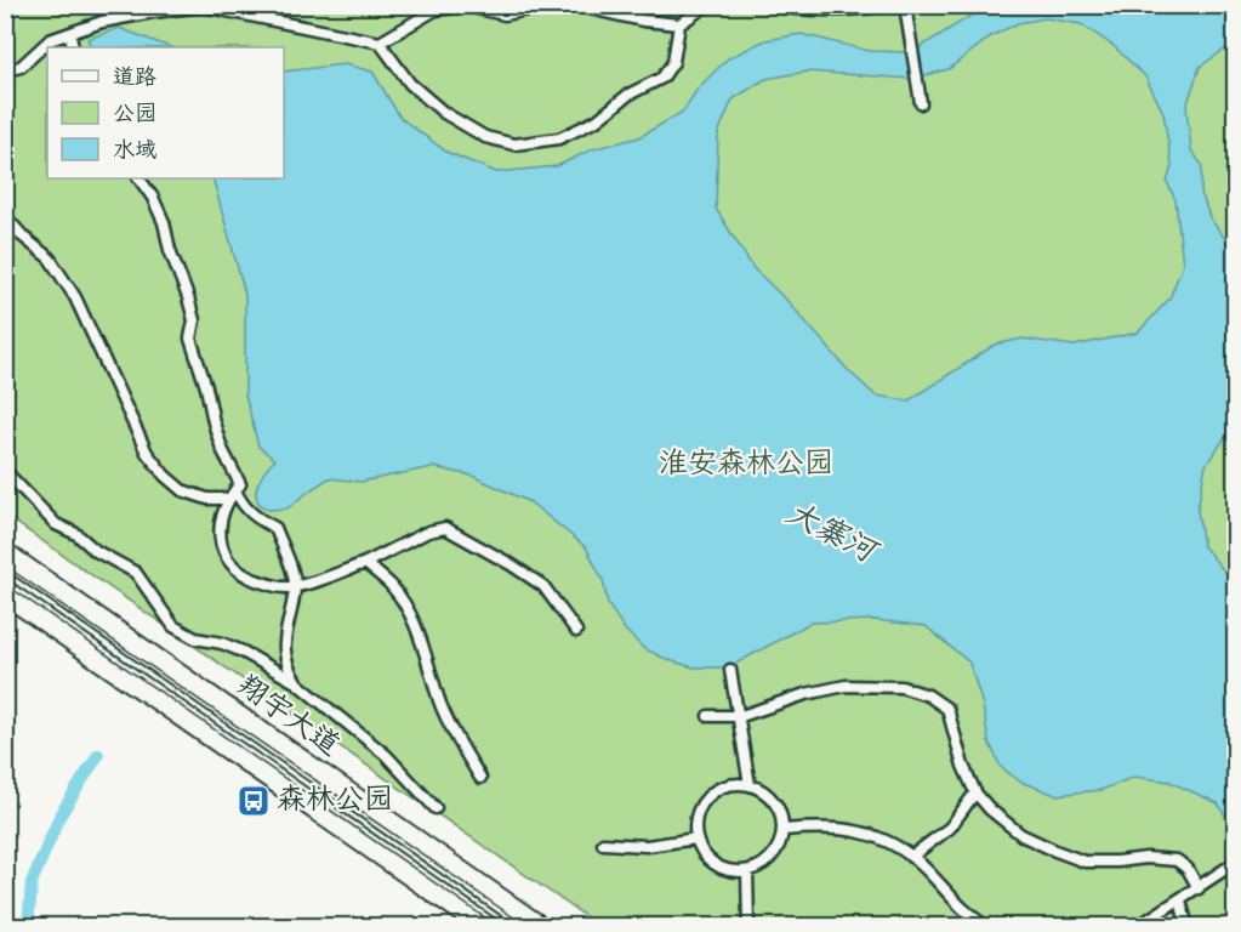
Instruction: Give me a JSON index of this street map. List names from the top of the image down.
{
  "streets": {
    "main road": ["翔宇大道"]
  },
  "water": ["大寨河"],
  "parks": ["淮安森林公园"],
  "places": {
    "bus stop": ["森林公园"]
  },
  "legend": ["道路", "公园", "水域"]
}
